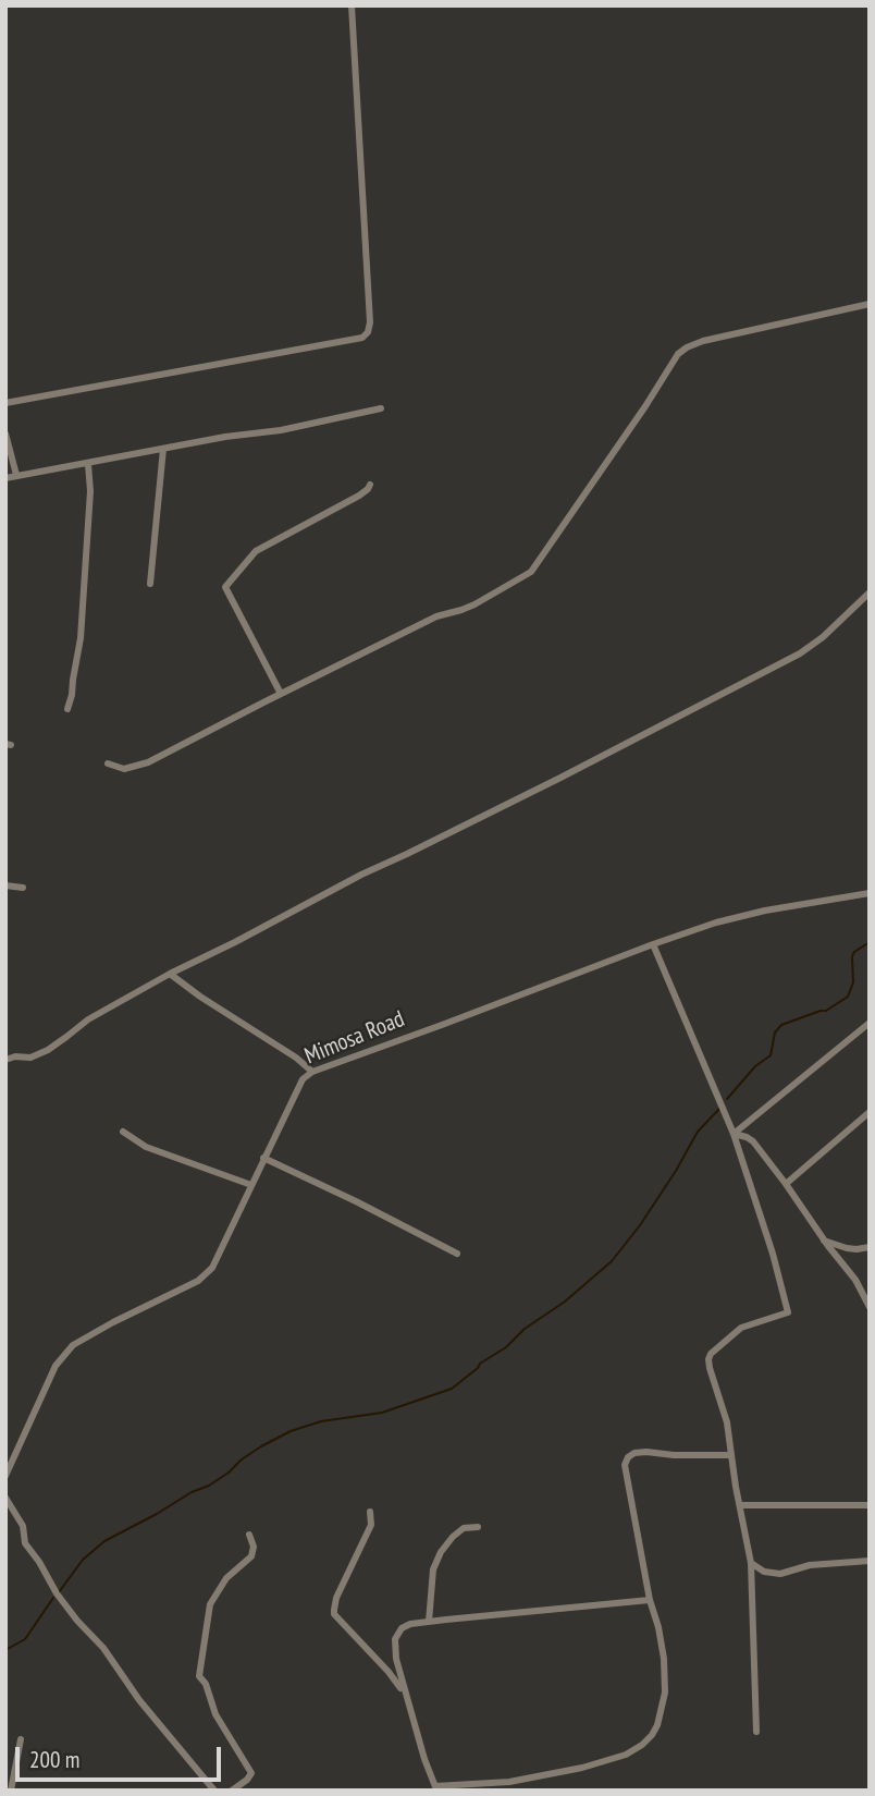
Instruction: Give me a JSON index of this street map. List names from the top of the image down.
{
  "streets": {
    "street": ["Mimosa Road"]
  },
  "scale_bar": "200 m"
}
